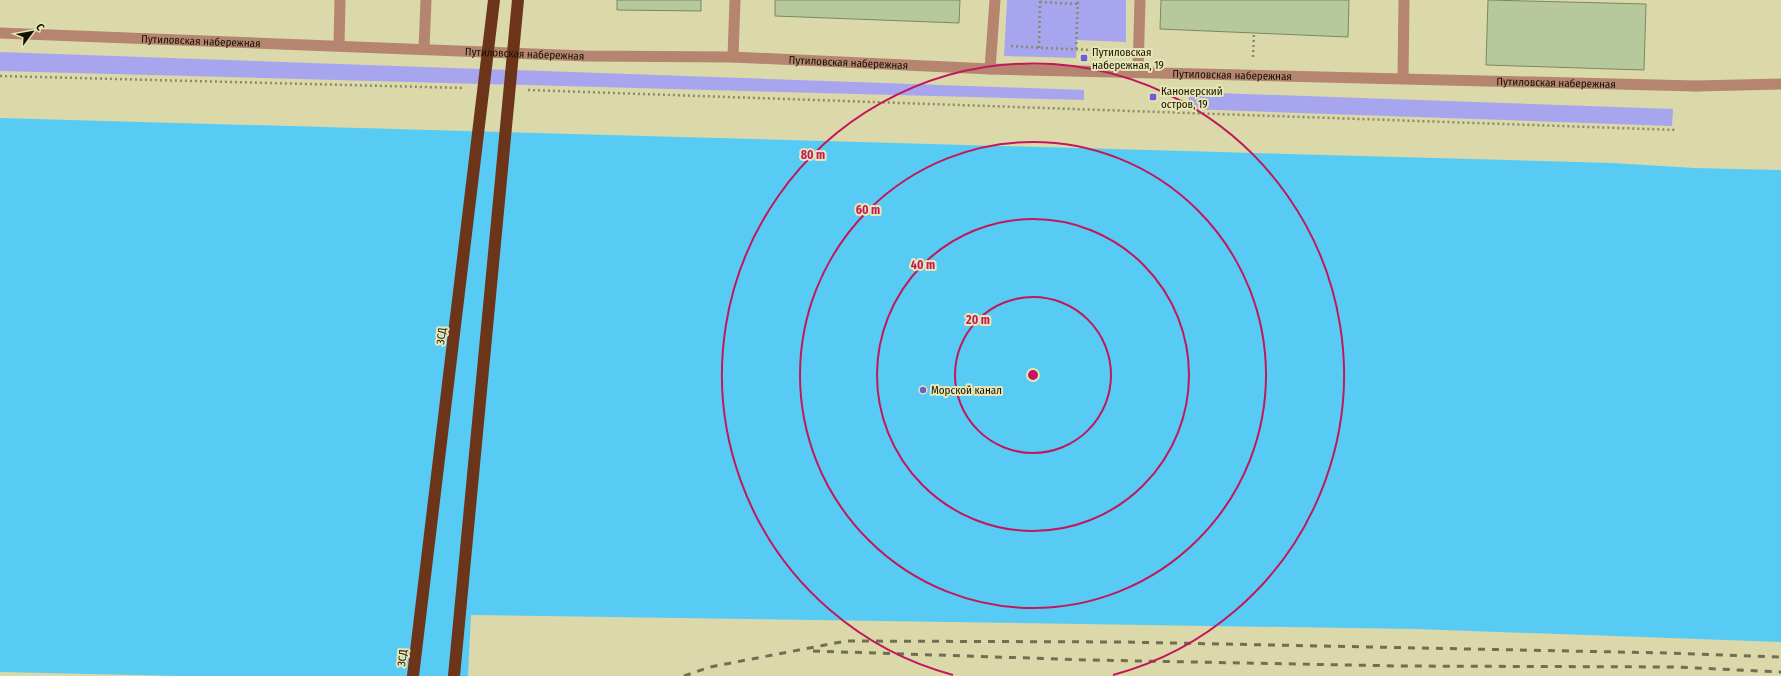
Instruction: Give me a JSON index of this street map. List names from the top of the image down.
{
  "streets": {
    "highway": ["ЗСД"],
    "street": ["Путиловская набережная"]
  },
  "places": {
    "transit": ["Путиловская набережная, 19", "Канонерский остров, 19"],
    "other": ["Морской канал"]
  },
  "north": "top right",
  "rings": [
    "80 m",
    "60 m",
    "40 m",
    "20 m"
  ]
}
